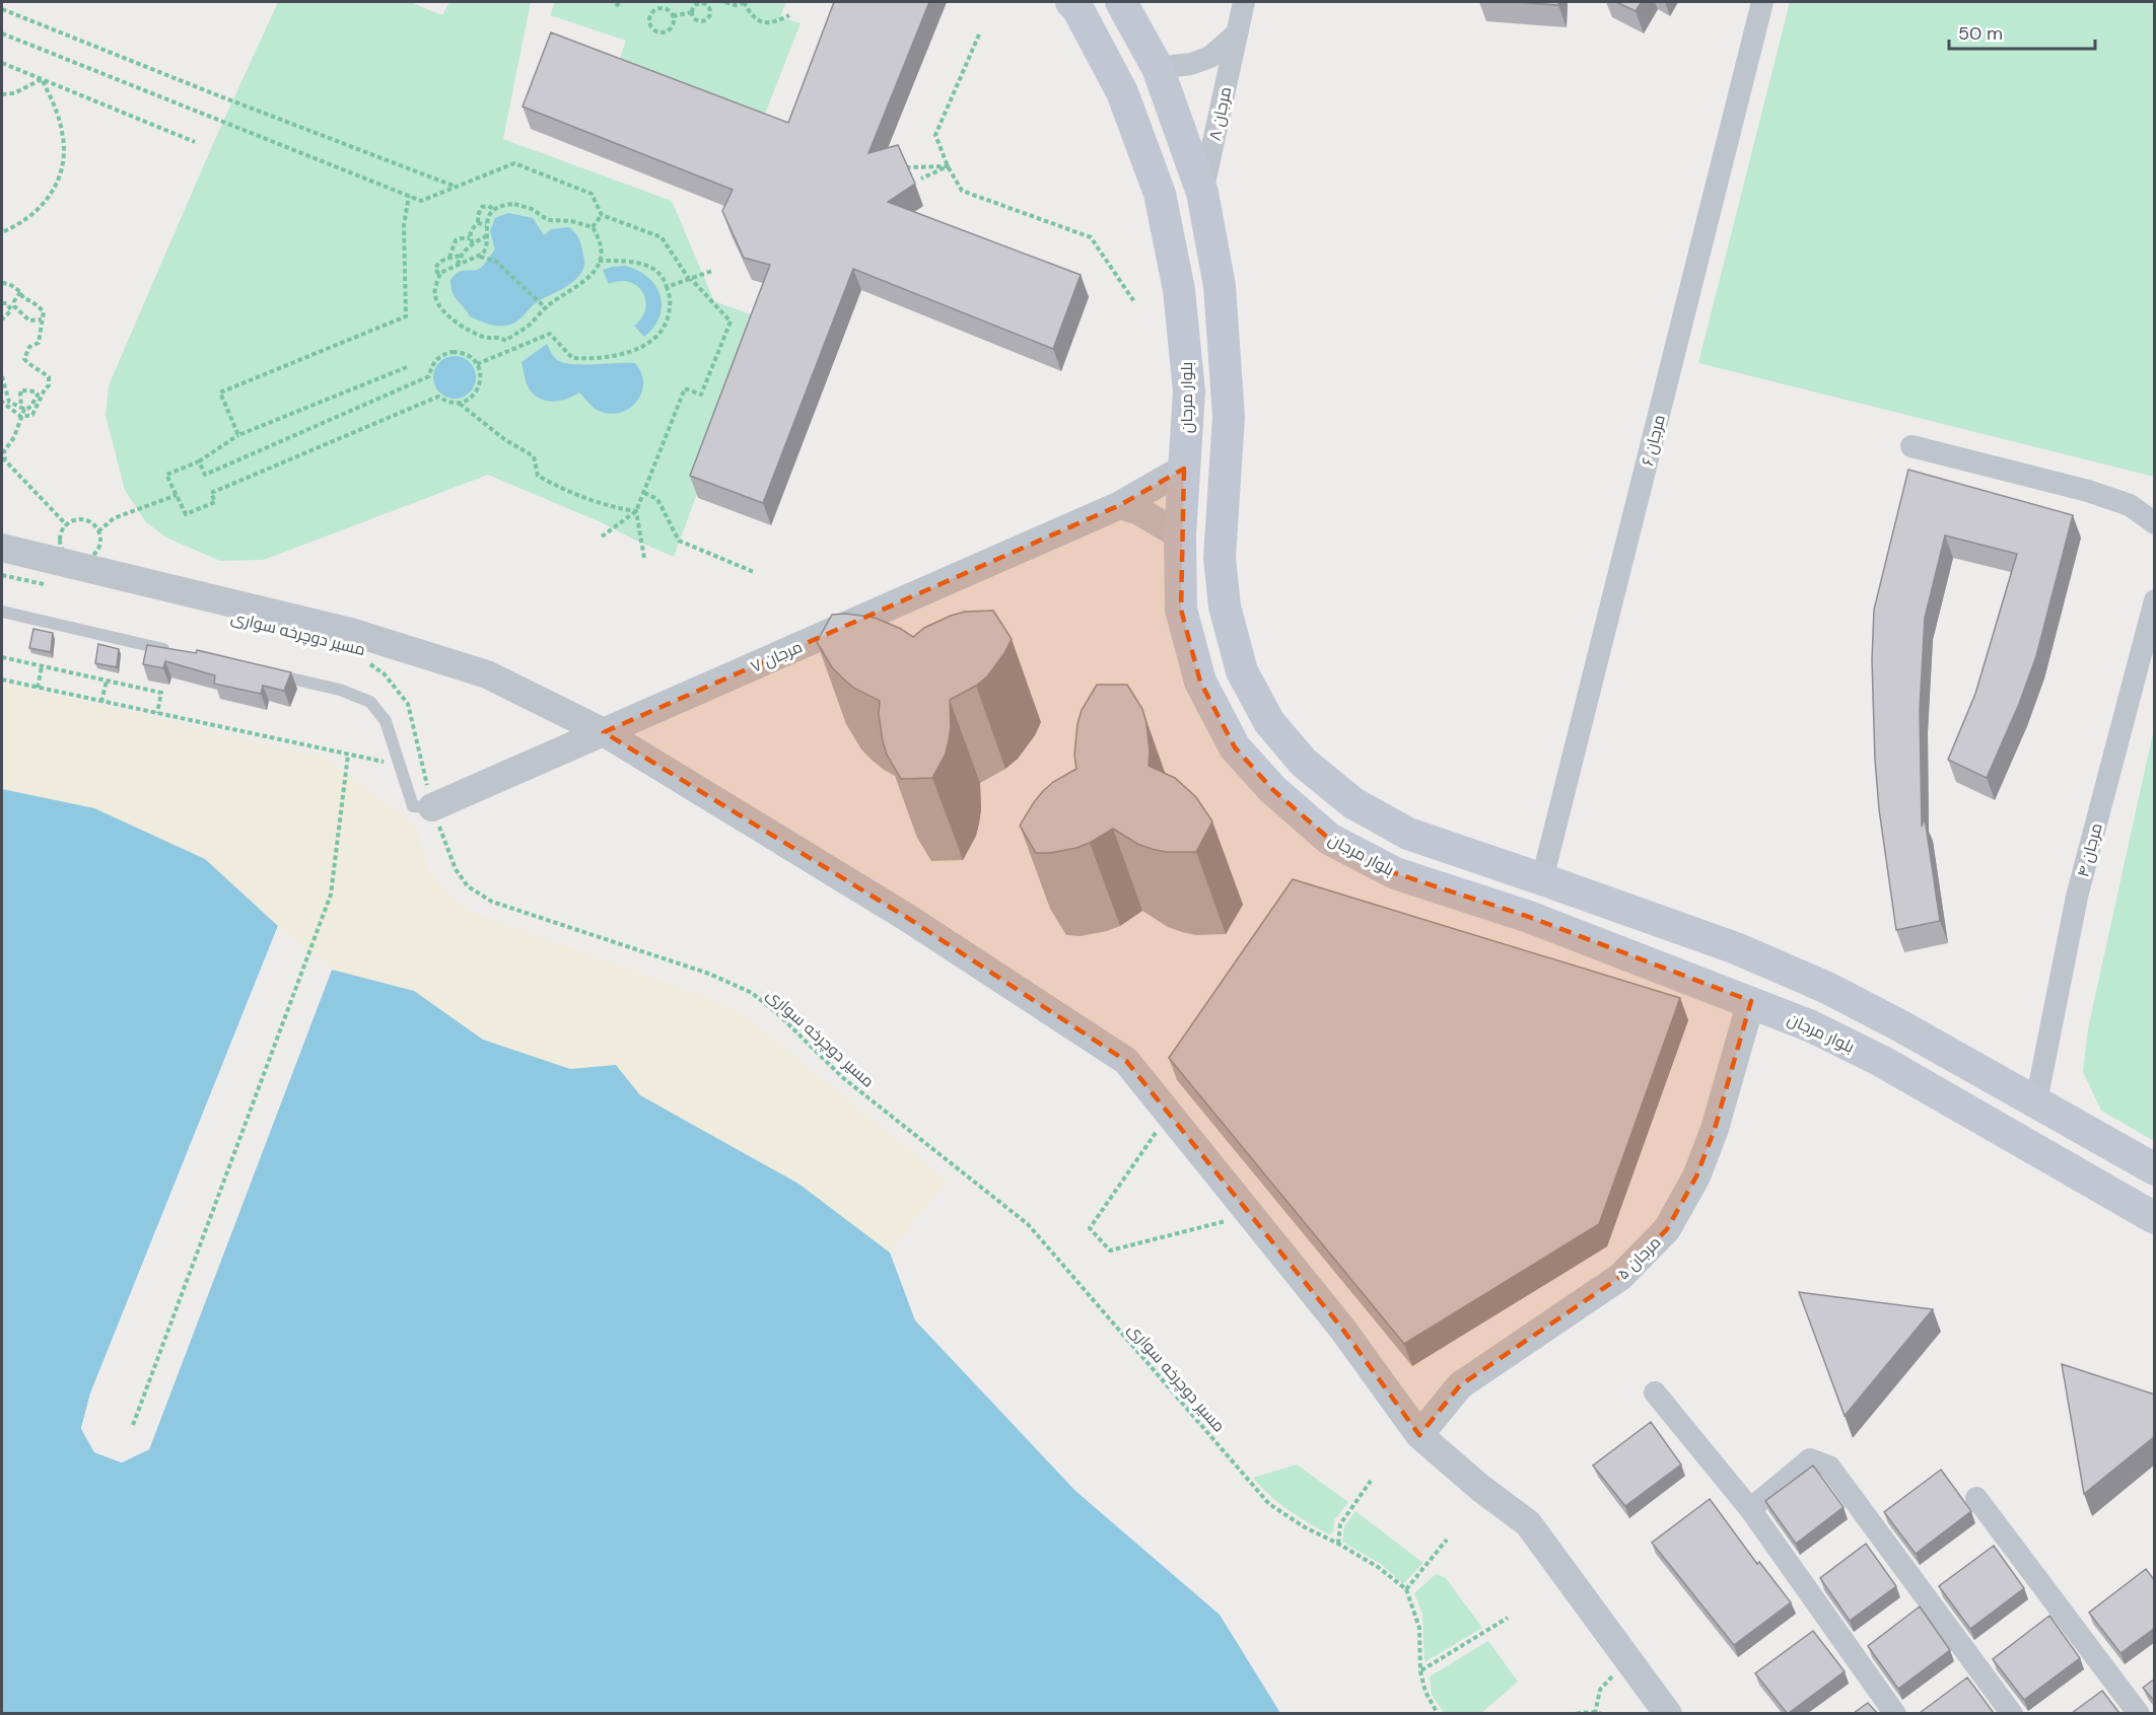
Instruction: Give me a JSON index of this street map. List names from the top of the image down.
{
  "streets": {
    "main road": ["بلوار مرجان"],
    "street": [
      "مرجان ۸",
      "مرجان ۶",
      "مرجان ۷",
      "مرجان ۴",
      "مرجان ۵"
    ],
    "path": ["مسیر دوچرخه سواری"]
  },
  "crossings": [
    ["بلوار مرجان", "مرجان ۷"],
    ["بلوار مرجان", "مرجان ۵"],
    ["مسیر دوچرخه سواری", "مرجان ۷"]
  ],
  "scale_bar": "50 m"
}
